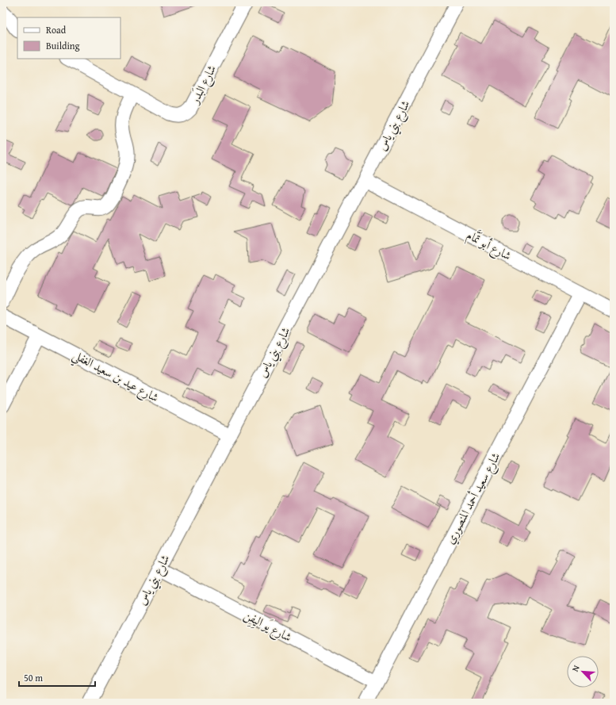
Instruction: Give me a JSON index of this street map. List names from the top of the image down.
{
  "streets": {
    "street": [
      "شارع البَدر",
      "شارع بني ياس",
      "شارع أبو تَمَّام",
      "شارع عيد بن سعيد الغفلي",
      "شارع سعيد أحمد المنصوري",
      "شارع يَو اليِفِن"
    ]
  },
  "crossings": [
    ["شارع بني ياس", "شارع أبو تَمَّام"],
    ["شارع بني ياس", "شارع عيد بن سعيد الغفلي"],
    ["شارع بني ياس", "شارع يَو اليِفِن"],
    ["شارع أبو تَمَّام", "شارع سعيد أحمد المنصوري"],
    ["شارع سعيد أحمد المنصوري", "شارع يَو اليِفِن"]
  ],
  "legend": ["Road", "Building"],
  "scale_bar": "50 m",
  "north": "top left"
}
